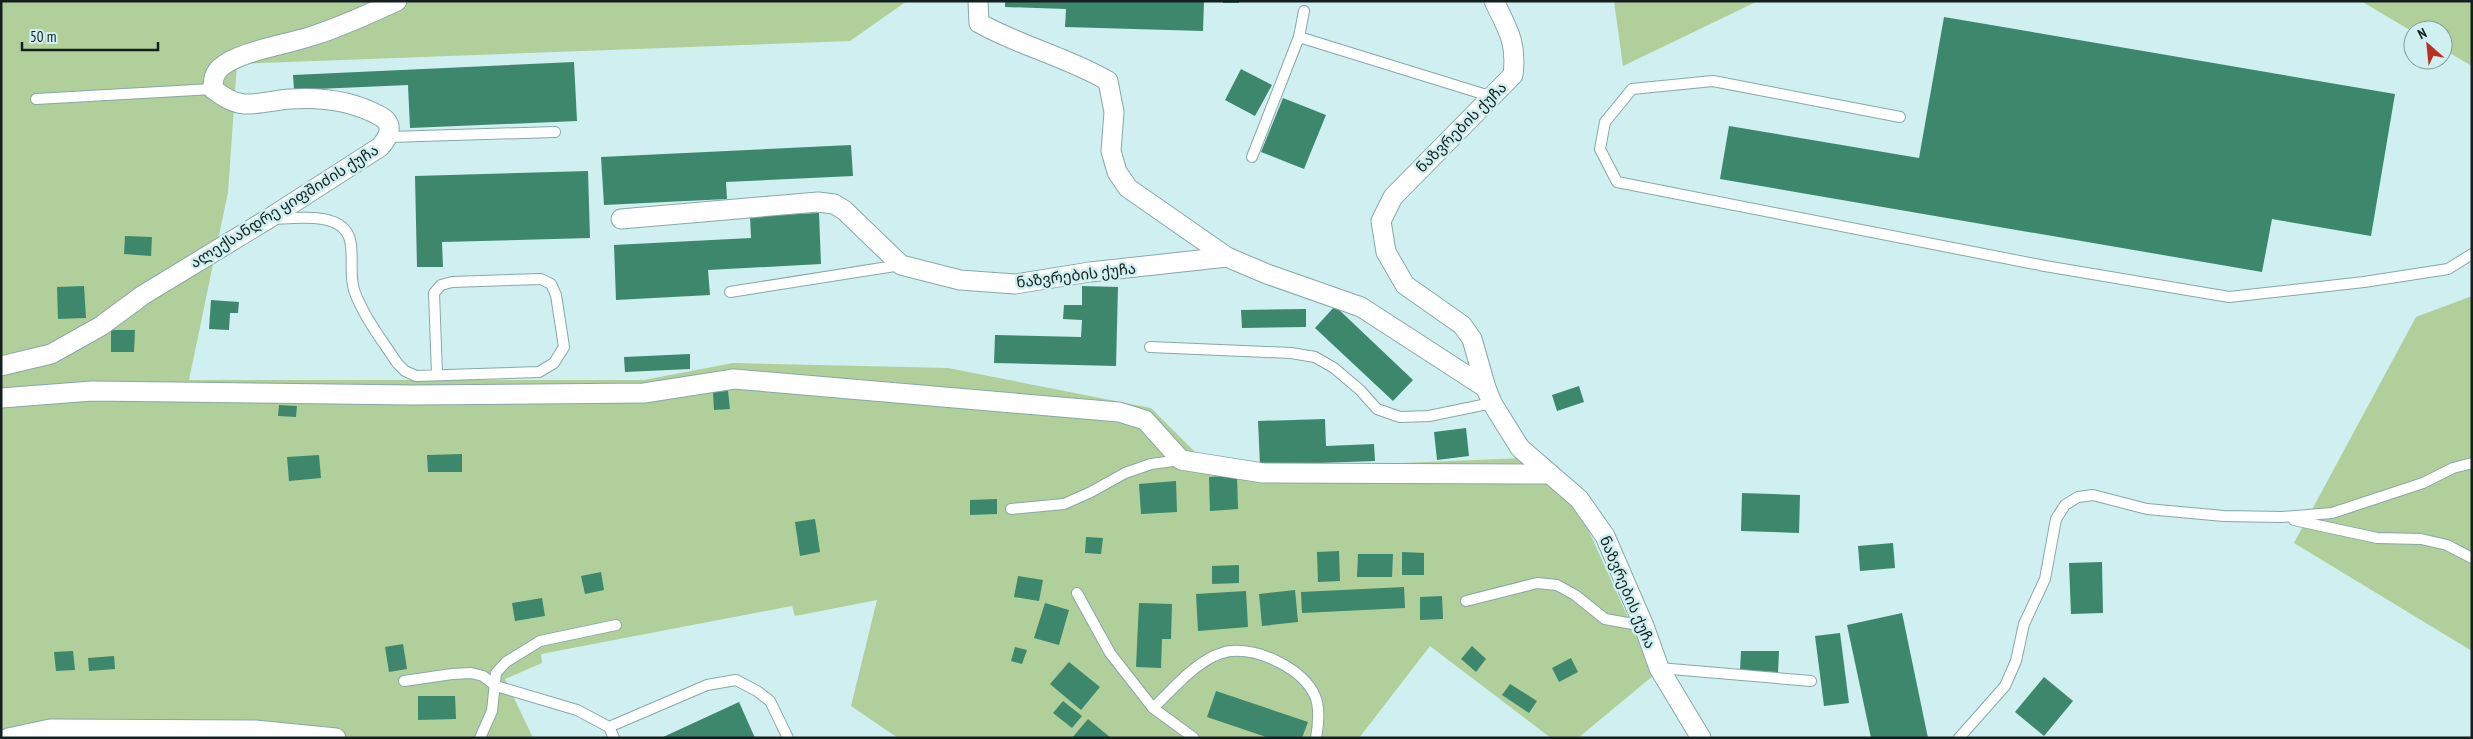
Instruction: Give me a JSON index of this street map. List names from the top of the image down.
{
  "streets": {
    "street": ["ნაზვრების ქუჩა", "ალექსანდრე ყიფშიძის ქუჩა"]
  },
  "scale_bar": "50 m",
  "north": "top left"
}
